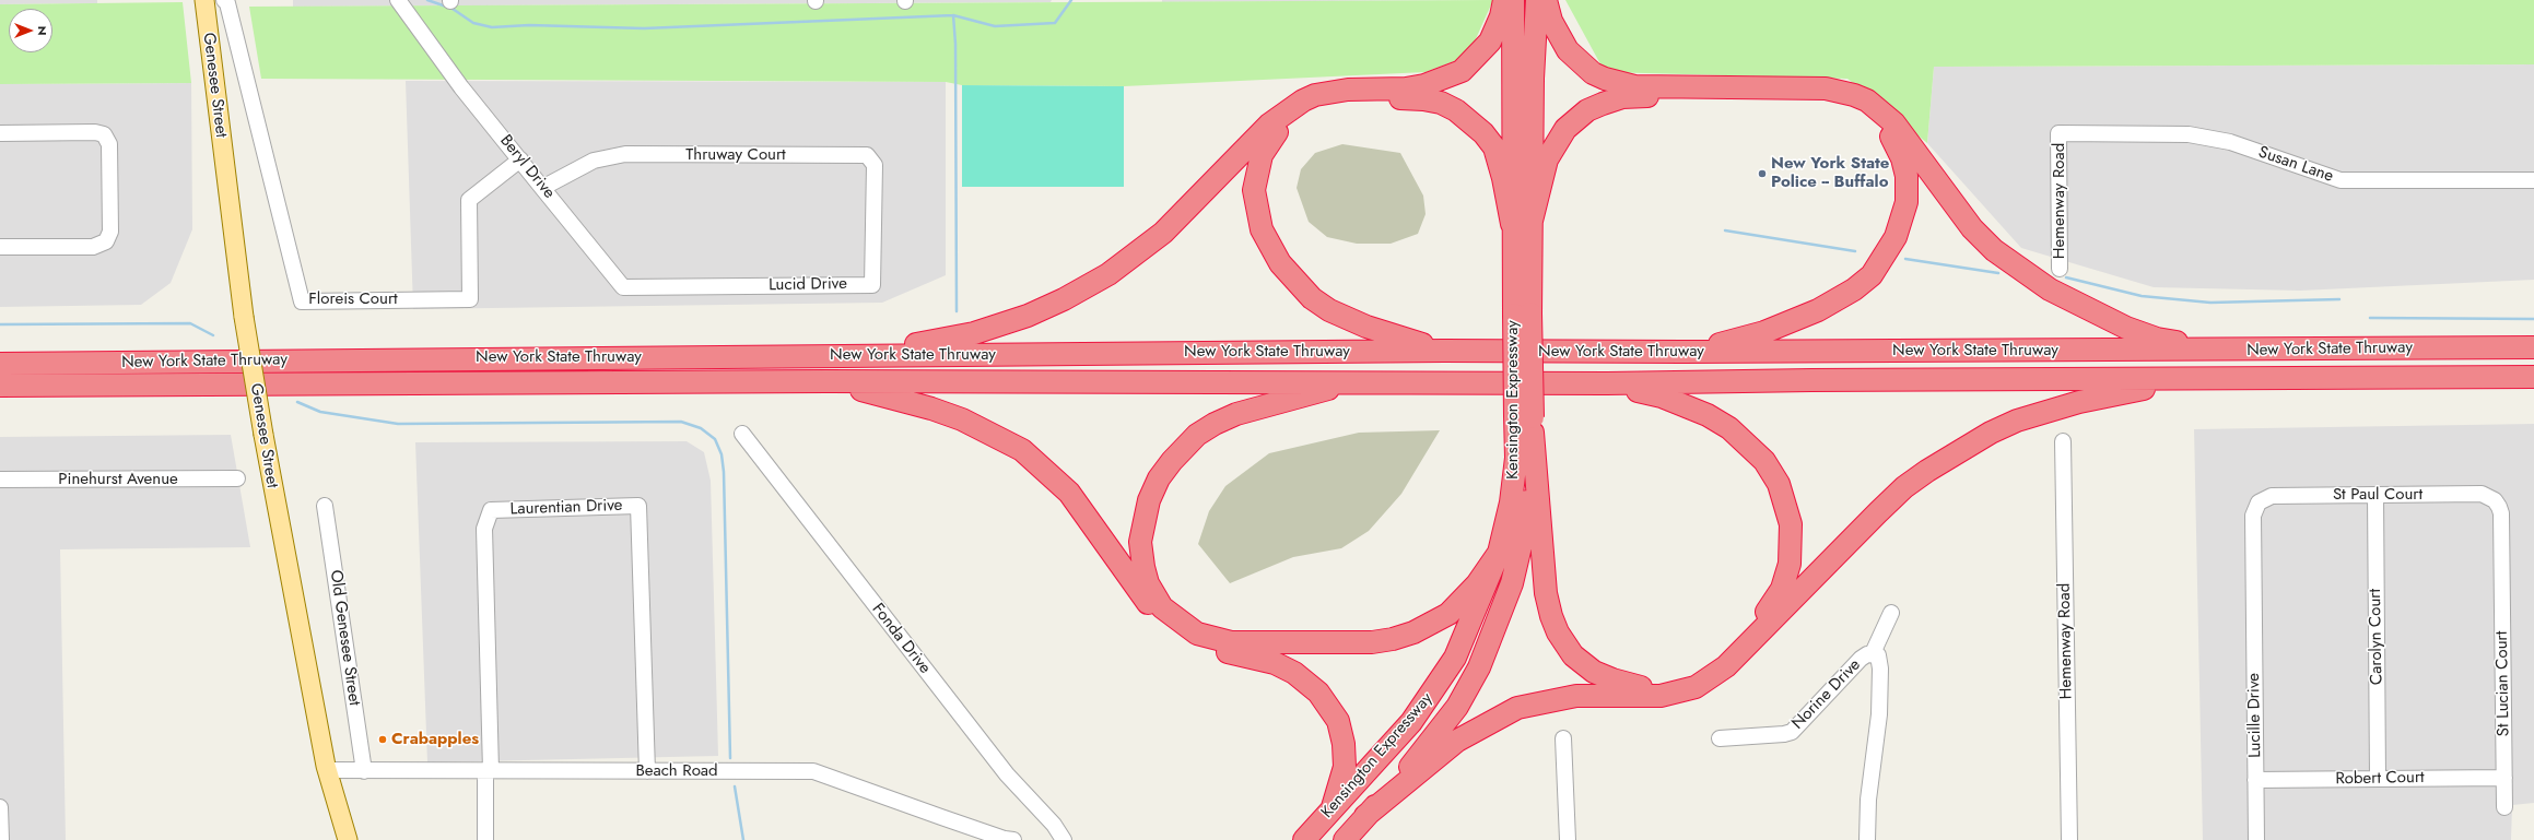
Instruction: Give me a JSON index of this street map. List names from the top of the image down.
{
  "streets": {
    "highway": ["New York State Thruway", "Kensington Expressway"],
    "main road": ["Genesee Street"],
    "street": [
      "Thruway Court",
      "Susan Lane",
      "Beryl Drive",
      "Hemenway Road",
      "Lucid Drive",
      "Floreis Court",
      "Pinehurst Avenue",
      "St Paul Court",
      "Laurentian Drive",
      "Carolyn Court",
      "Old Genesee Street",
      "Fonda Drive",
      "St Lucian Court",
      "Norine Drive",
      "Lucille Drive",
      "Beach Road",
      "Robert Court"
    ]
  },
  "crossings": [
    ["Genesee Street", "Beach Road"],
    ["Thruway Court", "Beryl Drive"],
    ["Thruway Court", "Lucid Drive"],
    ["Susan Lane", "Hemenway Road"],
    ["Beryl Drive", "Lucid Drive"],
    ["Beryl Drive", "Floreis Court"],
    ["St Paul Court", "Carolyn Court"],
    ["St Paul Court", "St Lucian Court"],
    ["St Paul Court", "Lucille Drive"],
    ["Laurentian Drive", "Beach Road"],
    ["Carolyn Court", "Robert Court"],
    ["Old Genesee Street", "Beach Road"],
    ["St Lucian Court", "Robert Court"],
    ["Lucille Drive", "Robert Court"]
  ],
  "places": ["New York State Police -- Buffalo", "Crabapples"],
  "north": "right"
}
